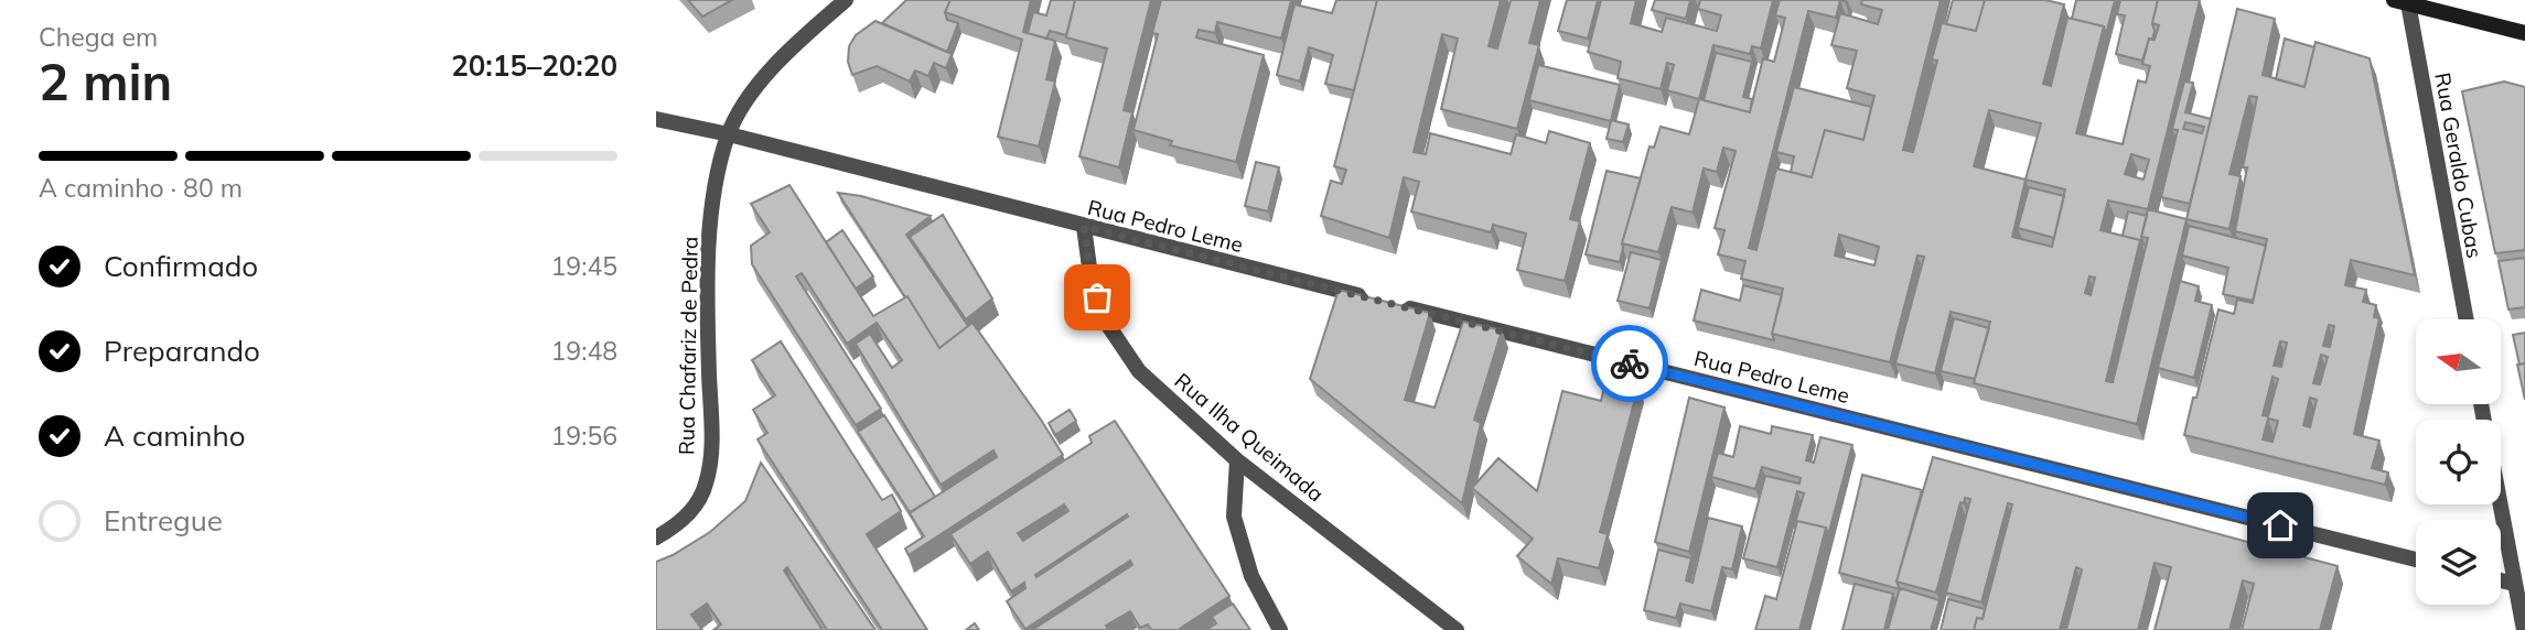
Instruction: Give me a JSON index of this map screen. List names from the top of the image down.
{
  "streets": {
    "street": [
      "Rua Geraldo Cubas",
      "Rua Pedro Leme",
      "Rua Chafariz de Pedra",
      "Rua Ilha Queimada"
    ]
  },
  "crossings": [
    ["Rua Pedro Leme", "Rua Chafariz de Pedra"],
    ["Rua Pedro Leme", "Rua Ilha Queimada"]
  ],
  "north": "left",
  "page": {
    "heading": ["2 min", "Chega em", "20:15–20:20"],
    "bar": "A caminho · 80 m",
    "list": [
      ["Confirmado", "19:45"],
      ["Preparando", "19:48"],
      ["A caminho", "19:56"],
      "Entregue"
    ]
  }
}
